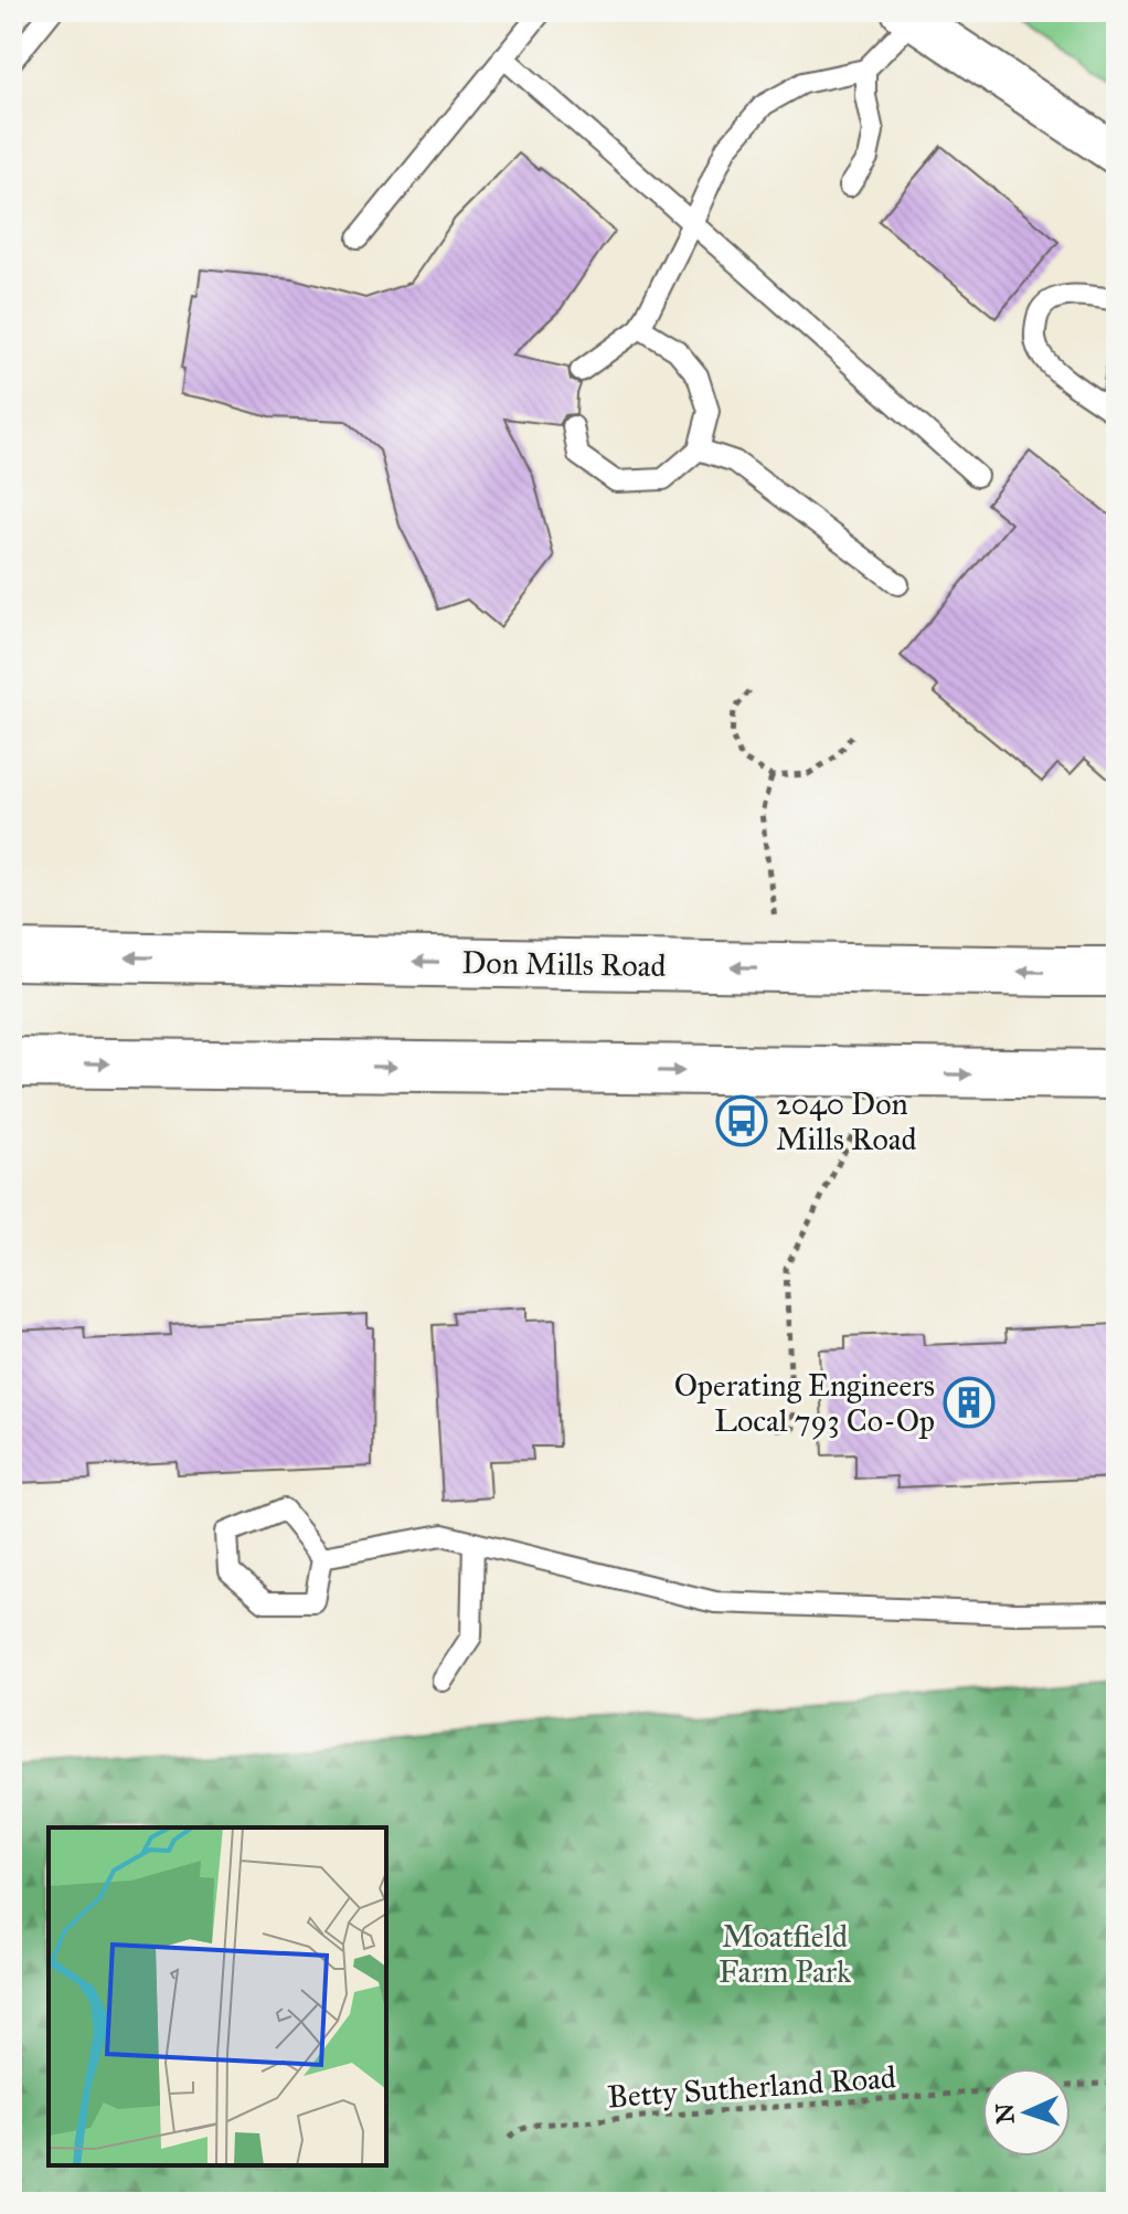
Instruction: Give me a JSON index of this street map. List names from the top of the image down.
{
  "streets": {
    "main road": ["Don Mills Road"],
    "path": ["Betty Sutherland Road"]
  },
  "parks": ["Moatfield Farm Park"],
  "places": {
    "bus stop": ["2040 Don Mills Road"],
    "building": ["Operating Engineers Local 793 Co-Op"]
  },
  "north": "left"
}
